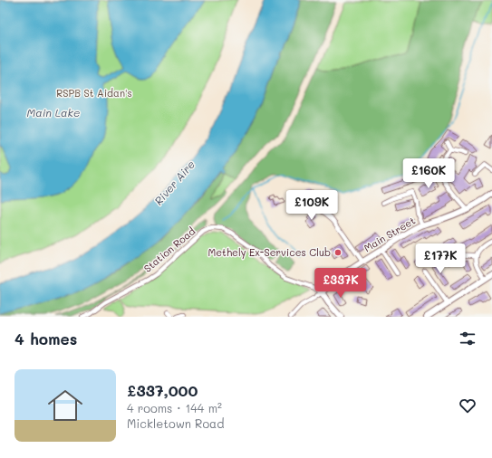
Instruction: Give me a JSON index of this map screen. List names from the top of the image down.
{
  "streets": {
    "street": ["Main Street", "Station Road"]
  },
  "crossings": [
    ["Main Street", "Station Road"]
  ],
  "water": ["Main Lake", "River Aire"],
  "parks": ["RSPB St Aidan's"],
  "places": ["Methely Ex-Services Club"],
  "page": {
    "price": [
      "£160K",
      "£109K",
      "£177K",
      "£337K"
    ],
    "heading": "4 homes",
    "list": [
      {
        "name": "£337,000",
        "note": "4 rooms · 144 m² · Mickletown Road"
      }
    ]
  }
}
